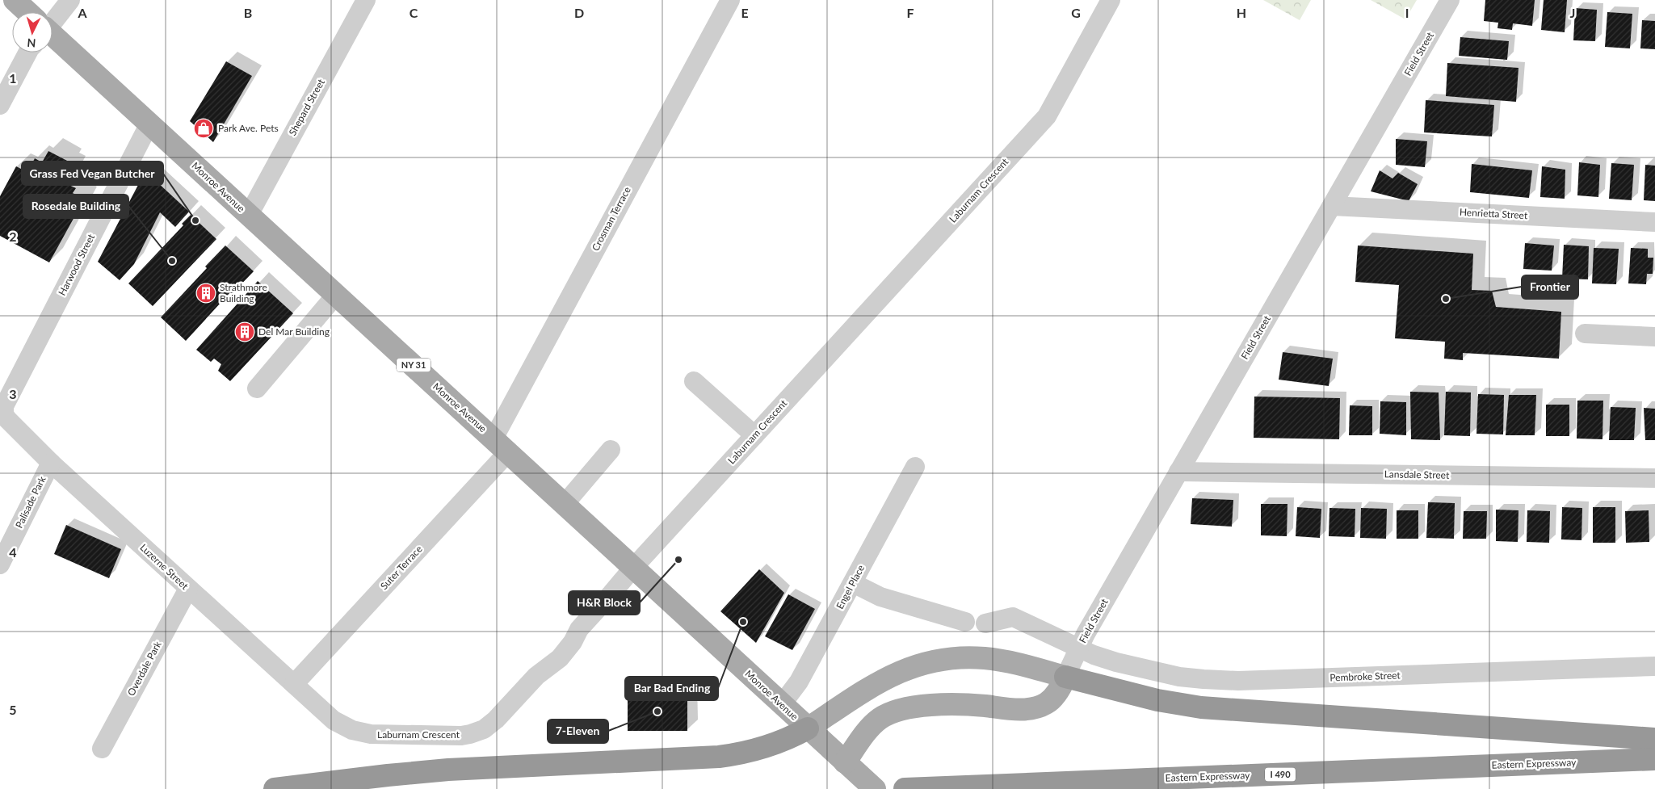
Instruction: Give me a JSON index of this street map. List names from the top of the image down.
{
  "streets": {
    "highway": ["Eastern Expressway", "I 490"],
    "main road": ["Monroe Avenue", "NY 31"],
    "street": [
      "Field Street",
      "Shepard Street",
      "Laburnam Crescent",
      "Henrietta Street",
      "Crosman Terrace",
      "Harwood Street",
      "Lansdale Street",
      "Palisade Park",
      "Luzerne Street",
      "Suter Terrace",
      "Engel Place",
      "Overdale Park",
      "Pembroke Street"
    ]
  },
  "crossings": [
    ["Field Street", "Henrietta Street"],
    ["Field Street", "Lansdale Street"],
    ["Field Street", "Pembroke Street"],
    ["Shepard Street", "Monroe Avenue"],
    ["Monroe Avenue", "Laburnam Crescent"],
    ["Monroe Avenue", "Crosman Terrace"],
    ["Monroe Avenue", "Harwood Street"],
    ["Monroe Avenue", "Suter Terrace"],
    ["Monroe Avenue", "Engel Place"],
    ["Laburnam Crescent", "Luzerne Street"],
    ["Crosman Terrace", "Suter Terrace"],
    ["Harwood Street", "Luzerne Street"],
    ["Palisade Park", "Luzerne Street"],
    ["Luzerne Street", "Suter Terrace"],
    ["Luzerne Street", "Overdale Park"]
  ],
  "places": {
    "shop": ["Park Ave. Pets"],
    "other": [
      "Grass Fed Vegan Butcher",
      "Rosedale Building",
      "Frontier",
      "H&R Block",
      "Bar Bad Ending",
      "7-Eleven"
    ],
    "building": ["Strathmore Building", "Del Mar Building"]
  },
  "north": "bottom",
  "grid": {
    "columns": [
      "A",
      "B",
      "C",
      "D",
      "E",
      "F",
      "G",
      "H",
      "I",
      "J"
    ],
    "rows": [
      "1",
      "2",
      "3",
      "4",
      "5"
    ]
  }
}
